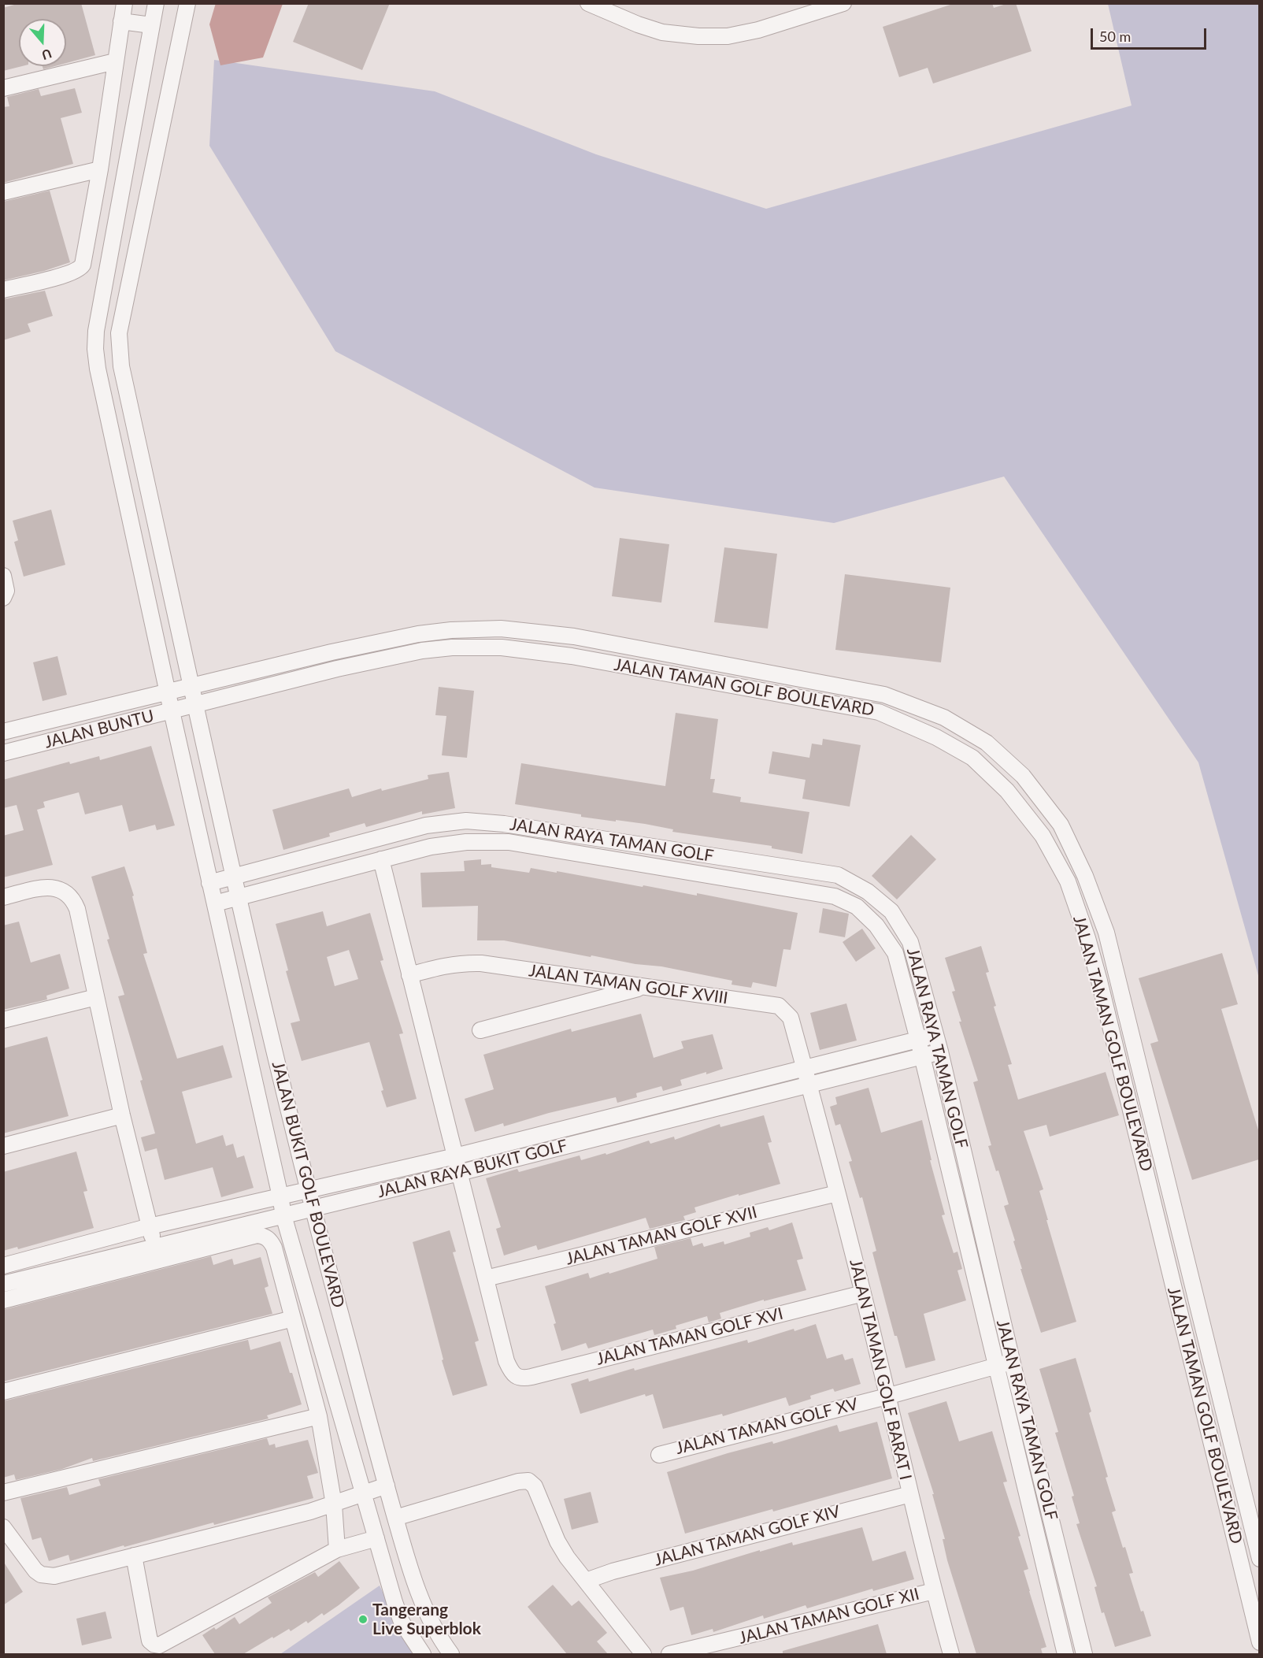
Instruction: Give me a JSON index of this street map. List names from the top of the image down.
{
  "streets": {
    "street": [
      "JALAN TAMAN GOLF BOULEVARD",
      "JALAN BUNTU",
      "JALAN RAYA TAMAN GOLF",
      "JALAN TAMAN GOLF XVIII",
      "JALAN RAYA BUKIT GOLF",
      "JALAN BUKIT GOLF BOULEVARD",
      "JALAN TAMAN GOLF XVII",
      "JALAN TAMAN GOLF XVI",
      "JALAN TAMAN GOLF BARAT I",
      "JALAN TAMAN GOLF XV",
      "JALAN TAMAN GOLF XIV",
      "JALAN TAMAN GOLF XII"
    ]
  },
  "crossings": [
    ["JALAN TAMAN GOLF BOULEVARD", "JALAN BUNTU"],
    ["JALAN TAMAN GOLF BOULEVARD", "JALAN BUKIT GOLF BOULEVARD"],
    ["JALAN BUNTU", "JALAN BUKIT GOLF BOULEVARD"],
    ["JALAN RAYA TAMAN GOLF", "JALAN RAYA BUKIT GOLF"],
    ["JALAN RAYA TAMAN GOLF", "JALAN BUKIT GOLF BOULEVARD"],
    ["JALAN RAYA TAMAN GOLF", "JALAN TAMAN GOLF XV"],
    ["JALAN TAMAN GOLF XVIII", "JALAN RAYA BUKIT GOLF"],
    ["JALAN TAMAN GOLF XVIII", "JALAN TAMAN GOLF BARAT I"],
    ["JALAN RAYA BUKIT GOLF", "JALAN BUKIT GOLF BOULEVARD"],
    ["JALAN RAYA BUKIT GOLF", "JALAN TAMAN GOLF BARAT I"],
    ["JALAN TAMAN GOLF XVII", "JALAN TAMAN GOLF XVI"],
    ["JALAN TAMAN GOLF XVII", "JALAN TAMAN GOLF BARAT I"],
    ["JALAN TAMAN GOLF XVI", "JALAN TAMAN GOLF BARAT I"],
    ["JALAN TAMAN GOLF BARAT I", "JALAN TAMAN GOLF XV"],
    ["JALAN TAMAN GOLF BARAT I", "JALAN TAMAN GOLF XIV"],
    ["JALAN TAMAN GOLF BARAT I", "JALAN TAMAN GOLF XII"]
  ],
  "places": ["Tangerang Live Superblok"],
  "scale_bar": "50 m",
  "north": "bottom"
}
